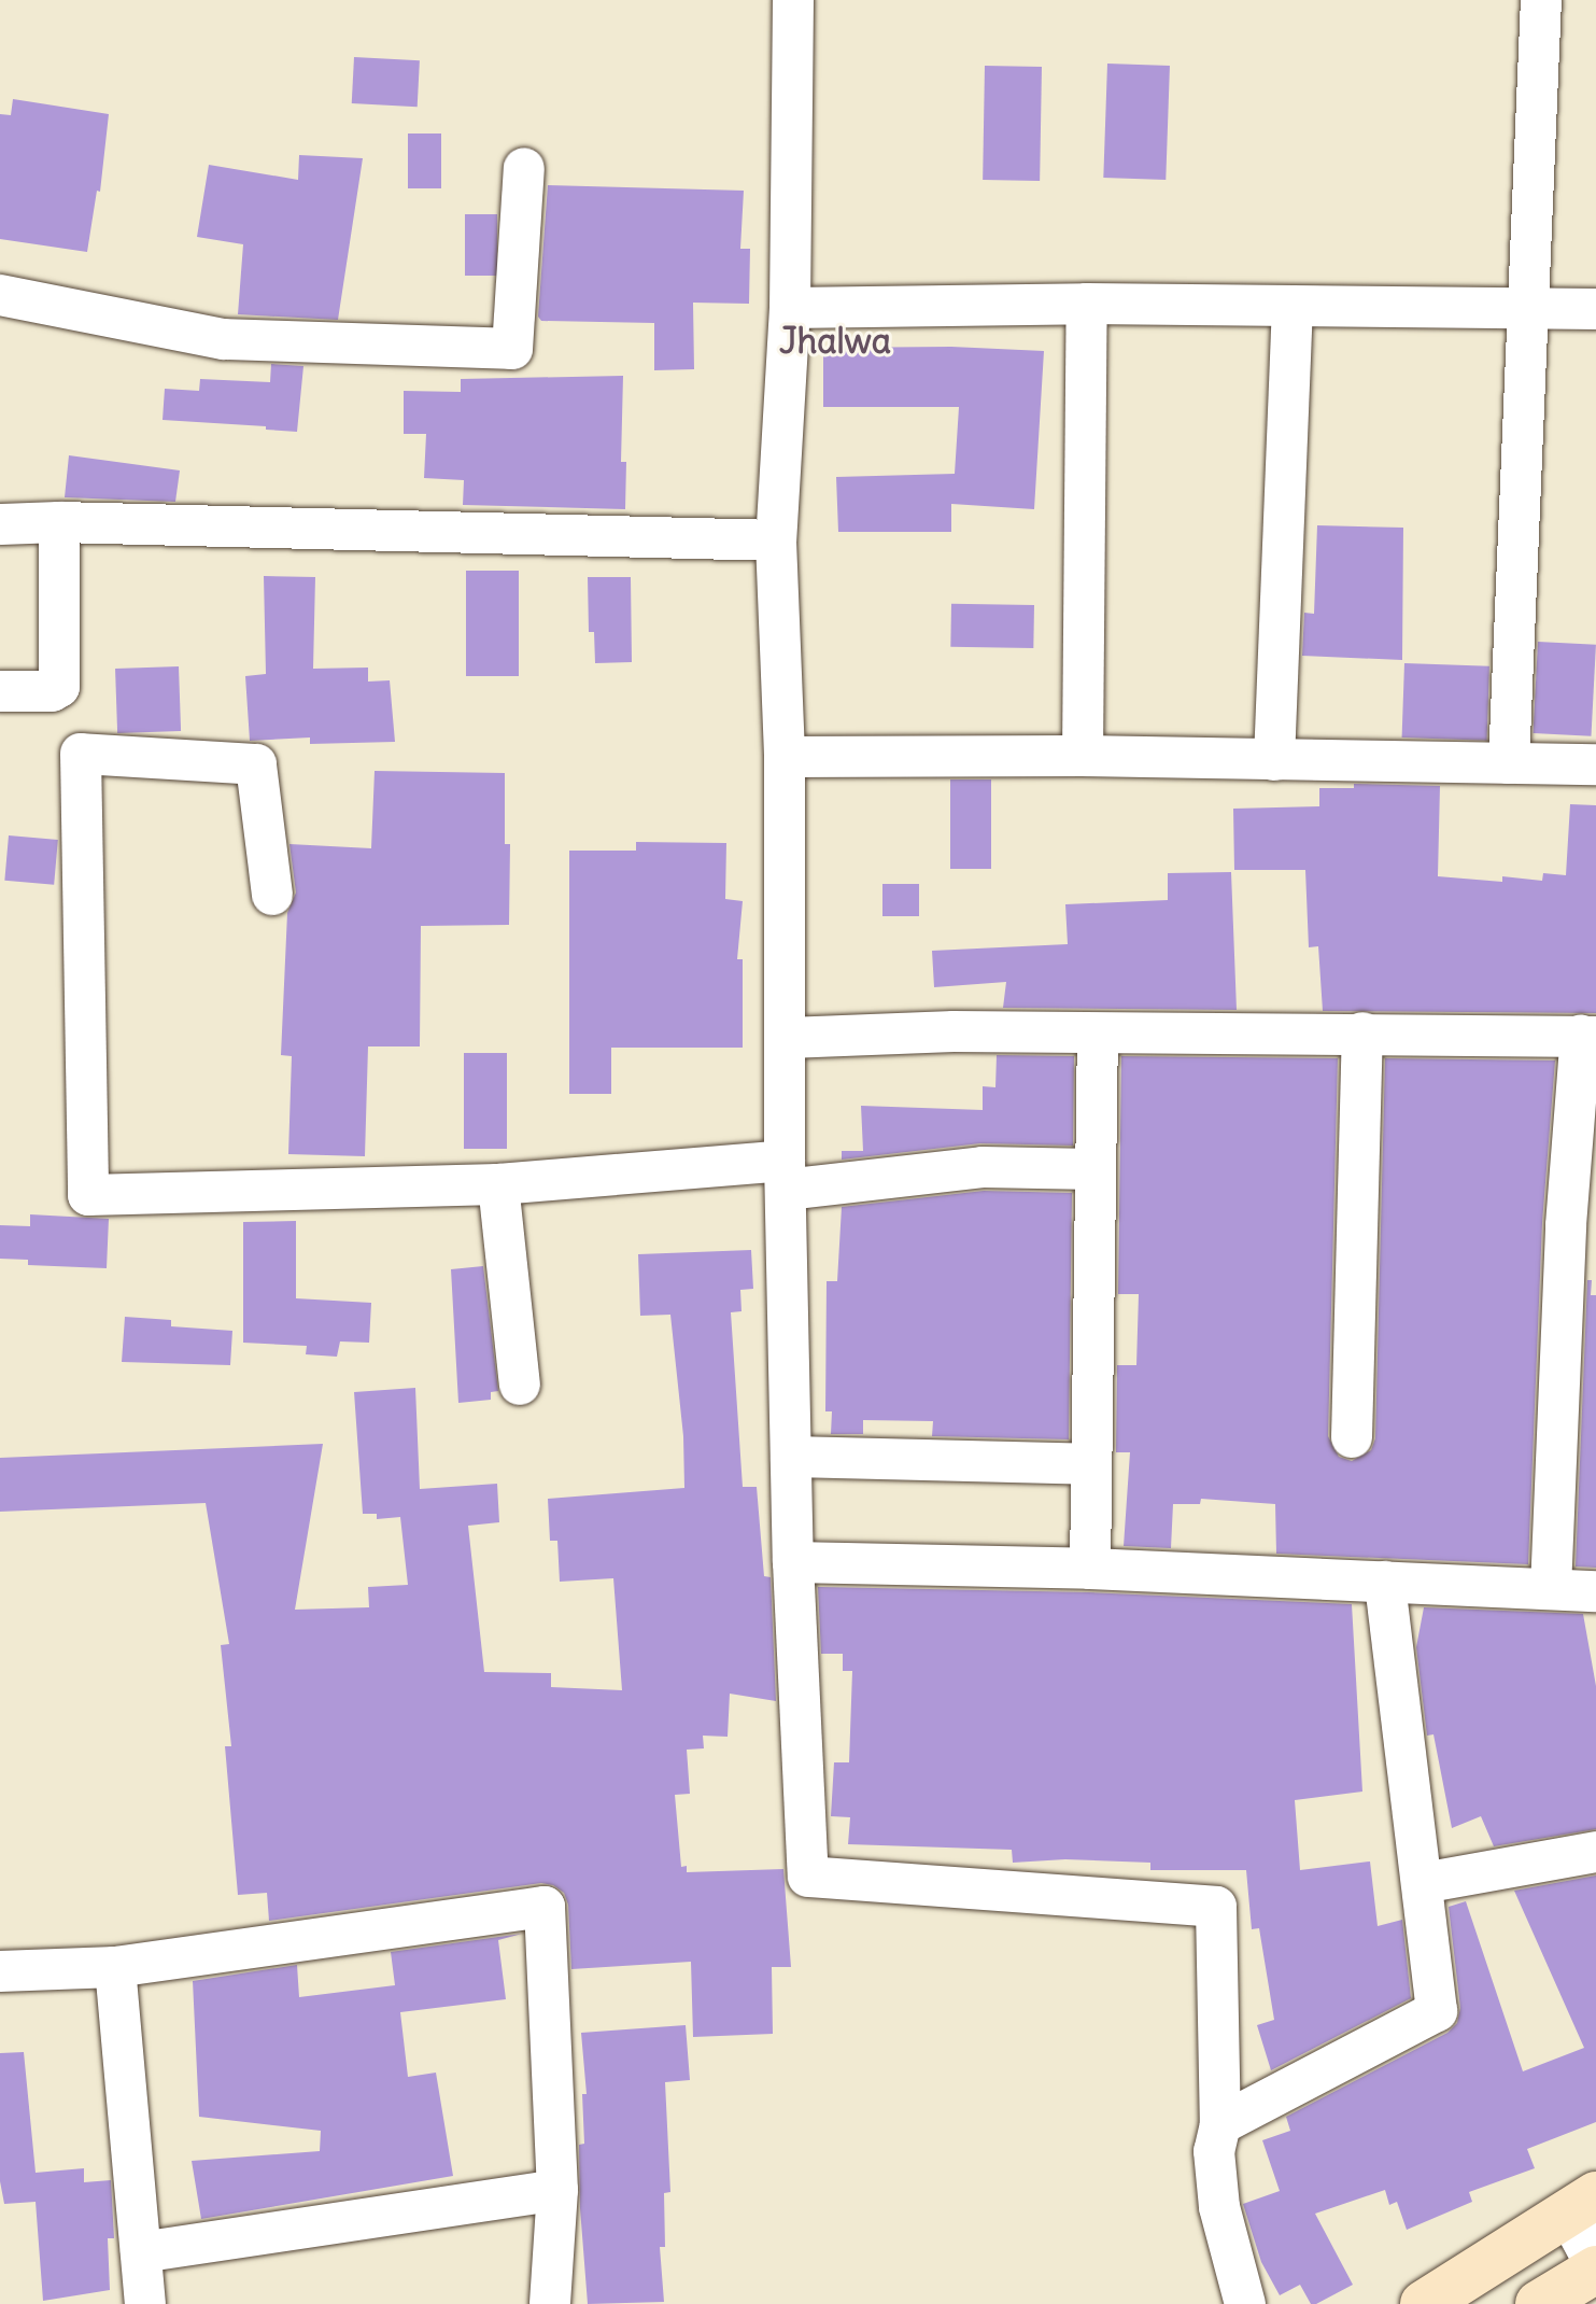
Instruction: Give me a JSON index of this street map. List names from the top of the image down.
{
  "districts": ["Jhalwa"]
}
